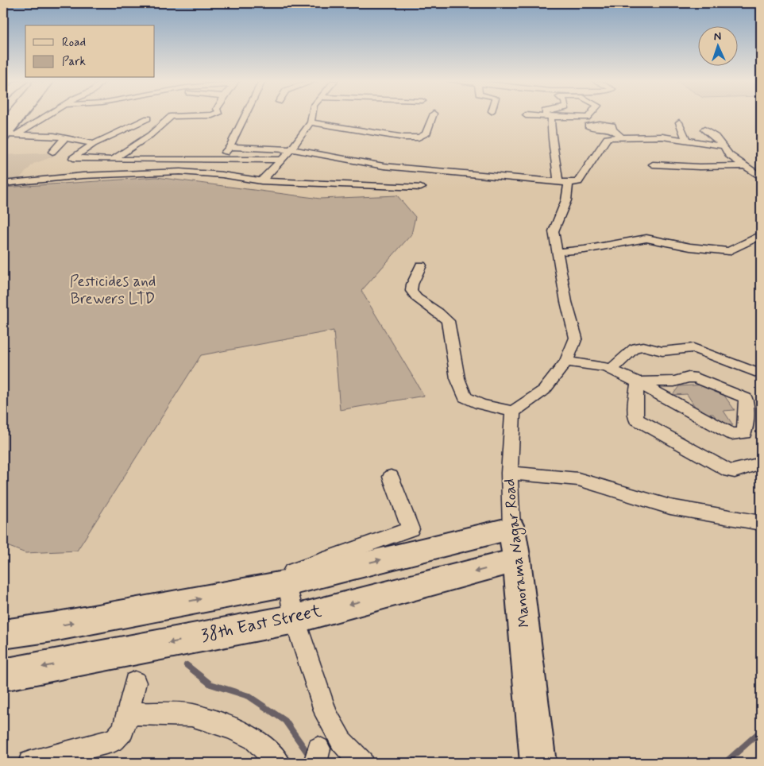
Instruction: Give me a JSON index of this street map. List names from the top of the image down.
{
  "streets": {
    "street": ["Manorama Nagar Road", "38th East Street"]
  },
  "crossings": [
    ["Manorama Nagar Road", "38th East Street"]
  ],
  "parks": ["Pesticides and Brewers LTD"],
  "legend": ["Road", "Park"],
  "north": "top"
}
